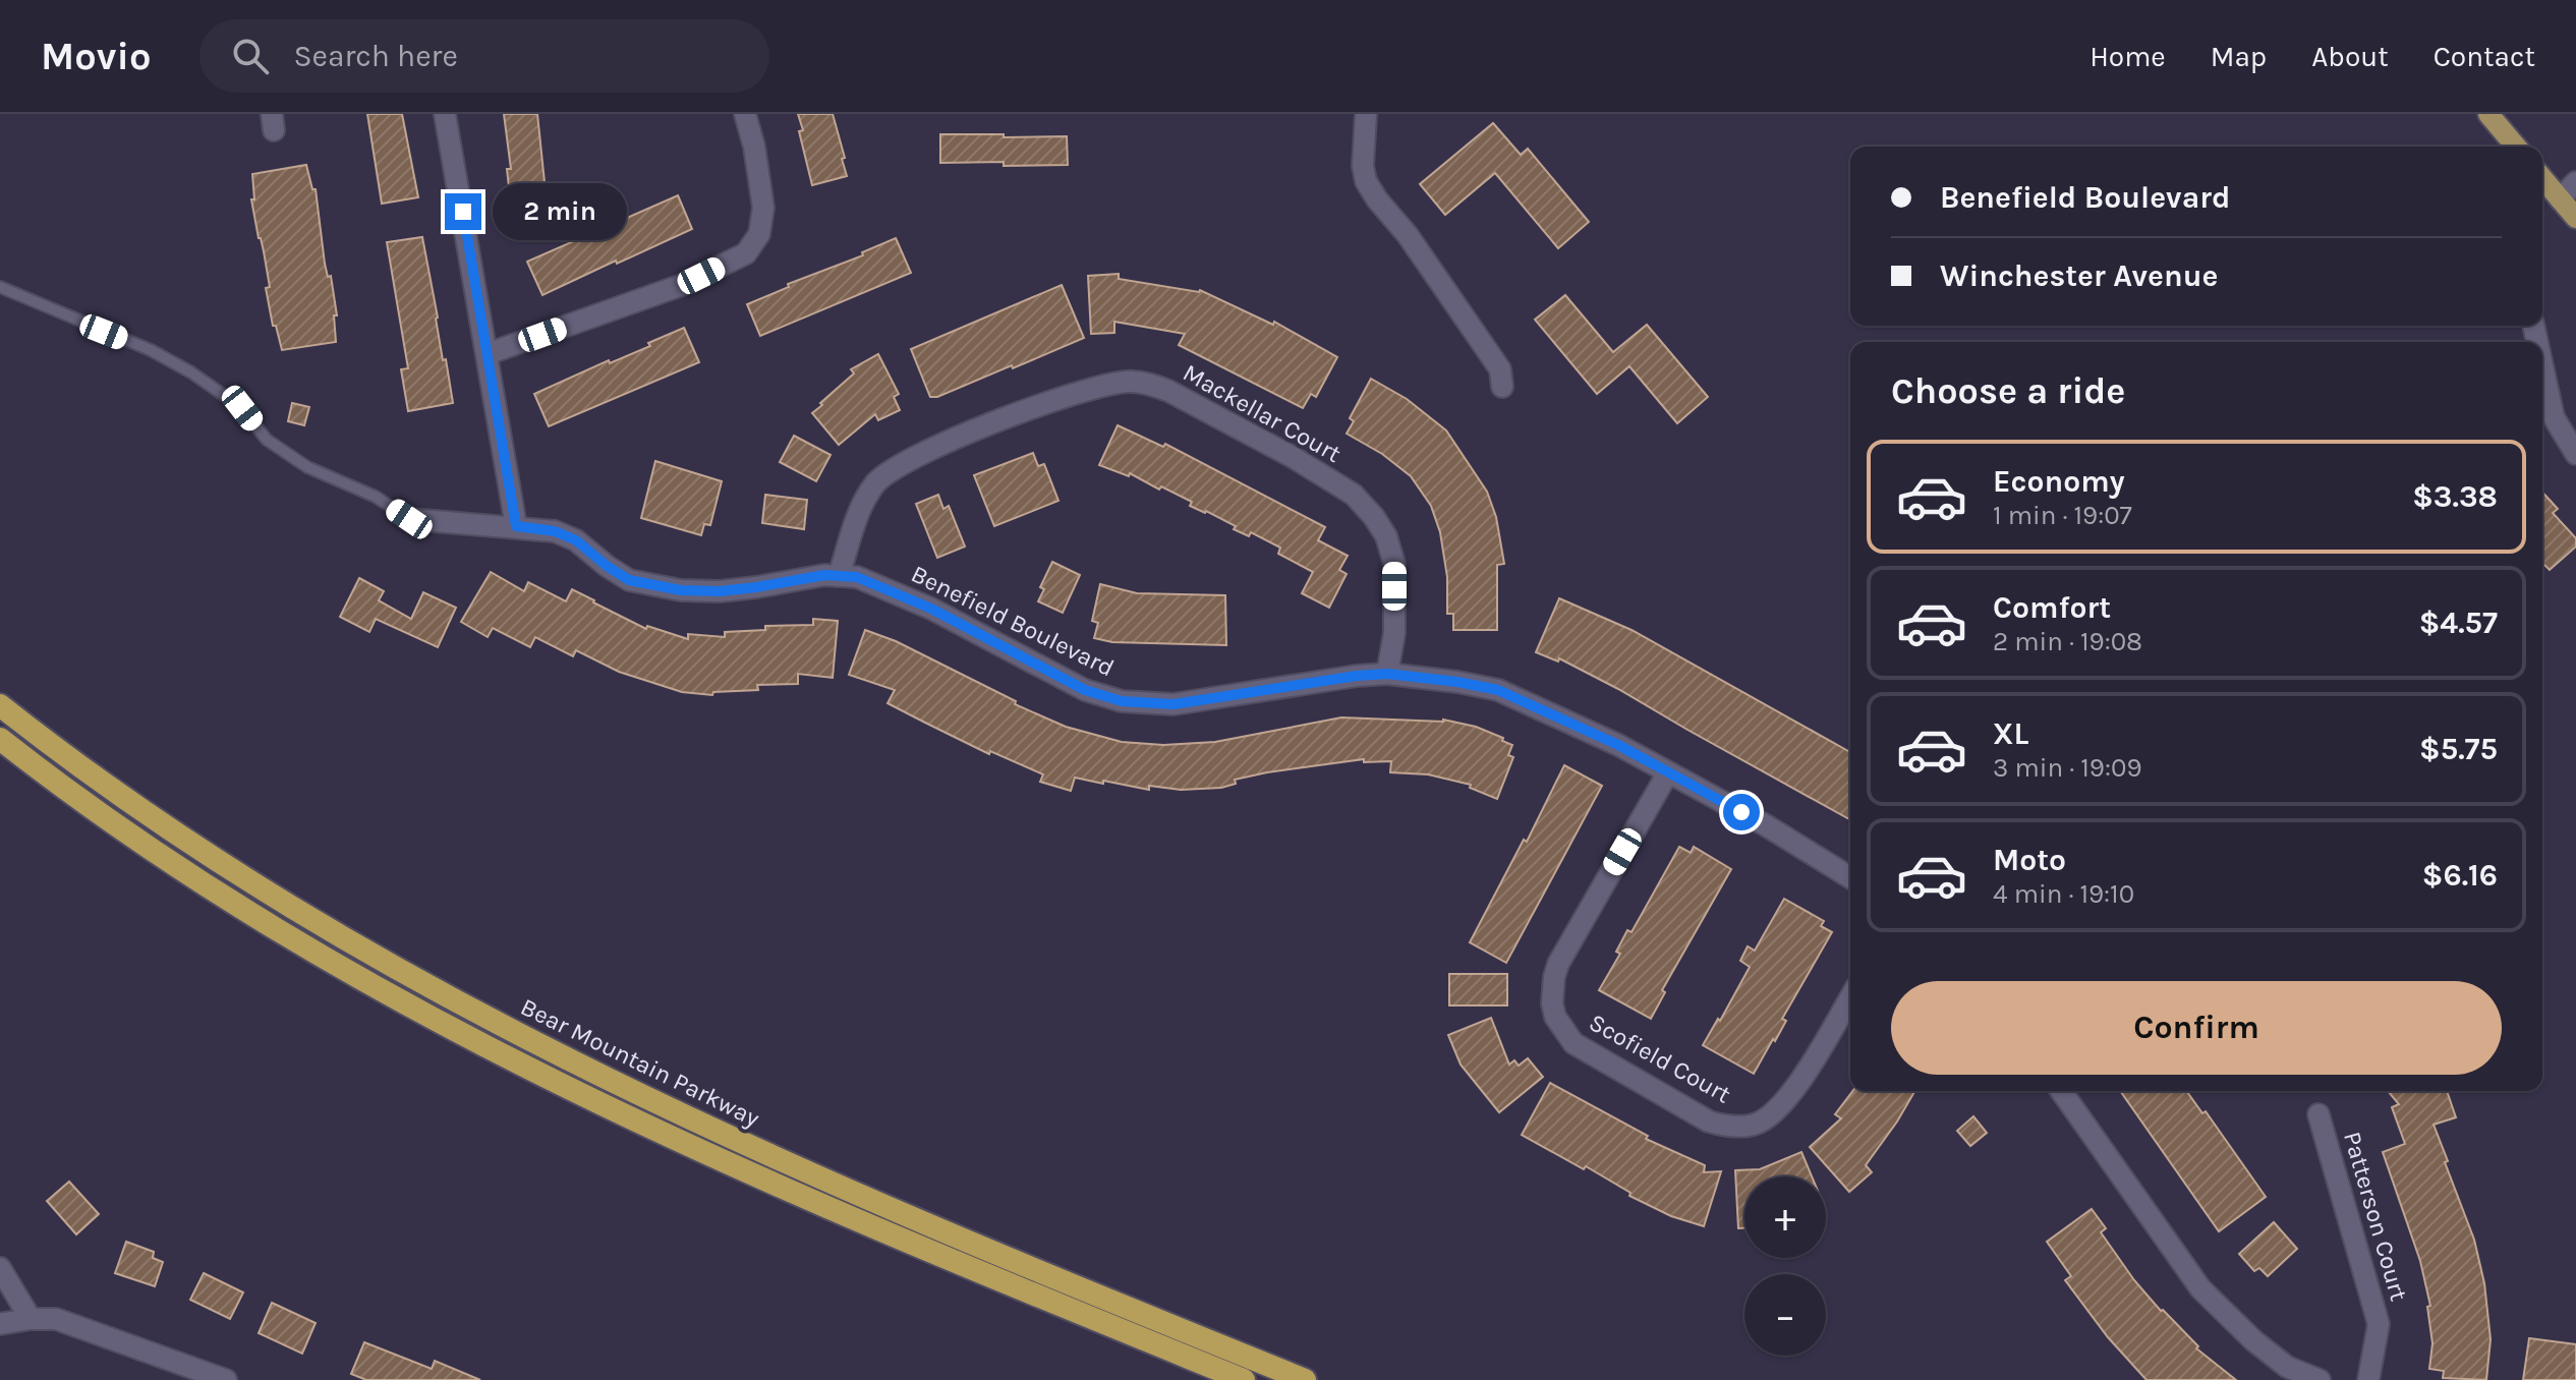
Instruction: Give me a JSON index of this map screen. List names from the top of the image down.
{
  "streets": {
    "highway": ["Bear Mountain Parkway"],
    "street": [
      "Mackellar Court",
      "Benefield Boulevard",
      "Scofield Court",
      "Patterson Court"
    ]
  },
  "crossings": [
    ["Mackellar Court", "Benefield Boulevard"],
    ["Benefield Boulevard", "Scofield Court"]
  ],
  "page": {
    "header": "Movio",
    "search": "Search here",
    "nav": [
      "Home",
      "Map",
      "About",
      "Contact"
    ],
    "banner": ["Benefield Boulevard", "Winchester Avenue"],
    "bubble": "2 min",
    "heading": "Choose a ride",
    "list": [
      {
        "name": "Economy",
        "note": "1 min · 19:07",
        "value": "$3.38"
      },
      {
        "name": "Comfort",
        "note": "2 min · 19:08",
        "value": "$4.57"
      },
      {
        "name": "XL",
        "note": "3 min · 19:09",
        "value": "$5.75"
      },
      {
        "name": "Moto",
        "note": "4 min · 19:10",
        "value": "$6.16"
      }
    ],
    "buttons": "Confirm",
    "map_buttons": ["+", "−"]
  }
}
